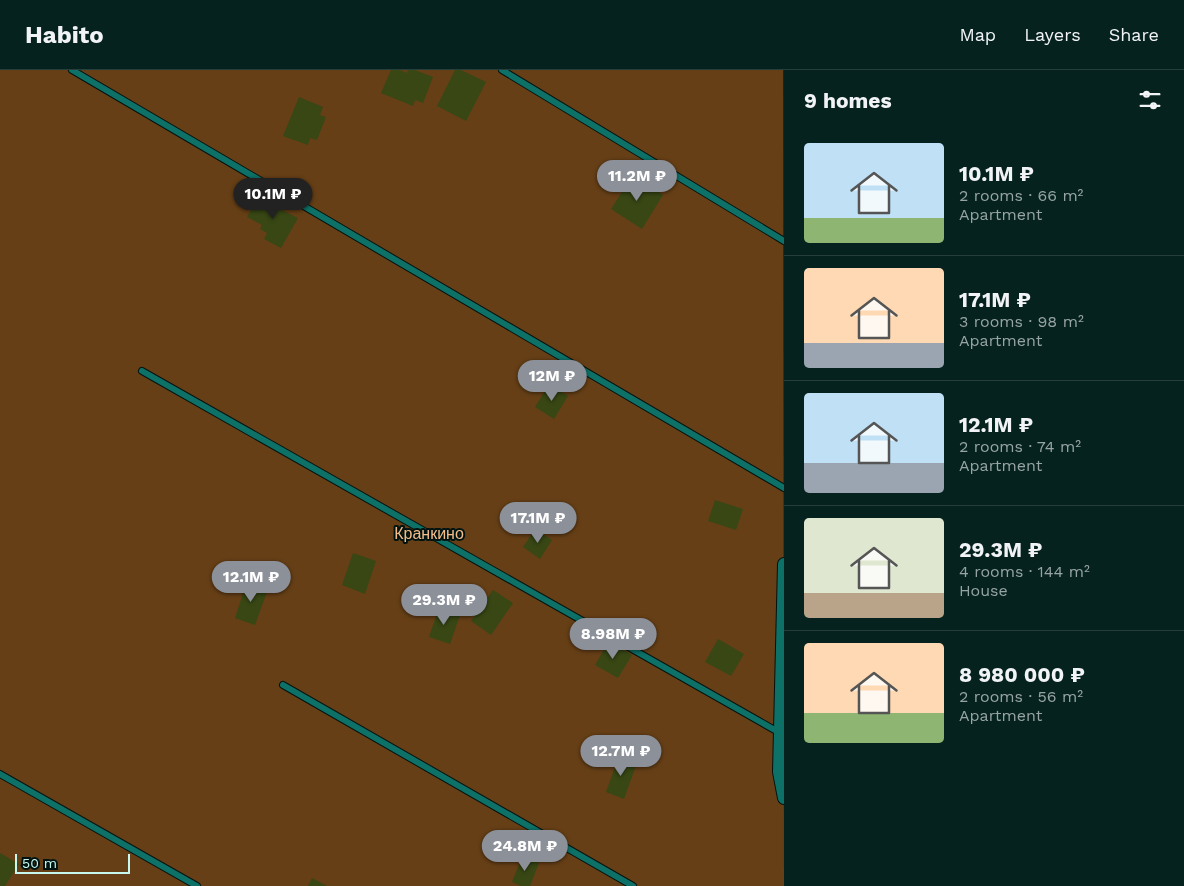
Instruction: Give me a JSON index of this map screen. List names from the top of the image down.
{
  "parks": ["Кранкино"],
  "scale_bar": "50 m",
  "page": {
    "header": "Habito",
    "nav": ["Map", "Layers", "Share"],
    "heading": "9 homes",
    "list": [
      {
        "name": "10.1M ₽",
        "note": "2 rooms · 66 m² · Apartment"
      },
      {
        "name": "17.1M ₽",
        "note": "3 rooms · 98 m² · Apartment"
      },
      {
        "name": "12.1M ₽",
        "note": "2 rooms · 74 m² · Apartment"
      },
      {
        "name": "29.3M ₽",
        "note": "4 rooms · 144 m² · House"
      },
      {
        "name": "8 980 000 ₽",
        "note": "2 rooms · 56 m² · Apartment"
      }
    ],
    "price": [
      "11.2M ₽",
      "10.1M ₽",
      "12M ₽",
      "17.1M ₽",
      "12.1M ₽",
      "29.3M ₽",
      "8.98M ₽",
      "12.7M ₽",
      "24.8M ₽"
    ],
    "scale": "50 m"
  }
}
